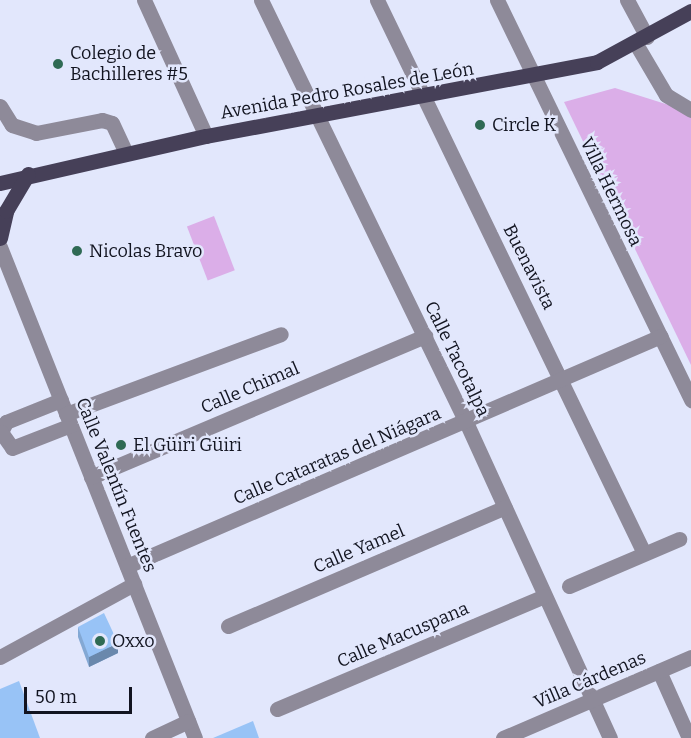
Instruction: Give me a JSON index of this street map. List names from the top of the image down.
{
  "streets": {
    "main road": ["Avenida Pedro Rosales de León"],
    "street": [
      "Villa Hermosa",
      "Buenavista",
      "Calle Tacotalpa",
      "Calle Chimal",
      "Calle Cataratas del Niágara",
      "Calle Valentín Fuentes",
      "Calle Yamel",
      "Calle Macuspana",
      "Villa Cárdenas"
    ]
  },
  "crossings": [
    ["Avenida Pedro Rosales de León", "Villa Hermosa"],
    ["Avenida Pedro Rosales de León", "Buenavista"],
    ["Avenida Pedro Rosales de León", "Calle Tacotalpa"],
    ["Villa Hermosa", "Calle Cataratas del Niágara"],
    ["Buenavista", "Calle Cataratas del Niágara"],
    ["Calle Tacotalpa", "Calle Chimal"],
    ["Calle Tacotalpa", "Calle Cataratas del Niágara"],
    ["Calle Tacotalpa", "Calle Yamel"],
    ["Calle Tacotalpa", "Calle Macuspana"],
    ["Calle Tacotalpa", "Villa Cárdenas"],
    ["Calle Chimal", "Calle Valentín Fuentes"],
    ["Calle Cataratas del Niágara", "Calle Valentín Fuentes"]
  ],
  "places": [
    "Colegio de Bachilleres #5",
    "Circle K",
    "Nicolas Bravo",
    "El Güiri Güiri",
    "Oxxo"
  ],
  "scale_bar": "50 m"
}
